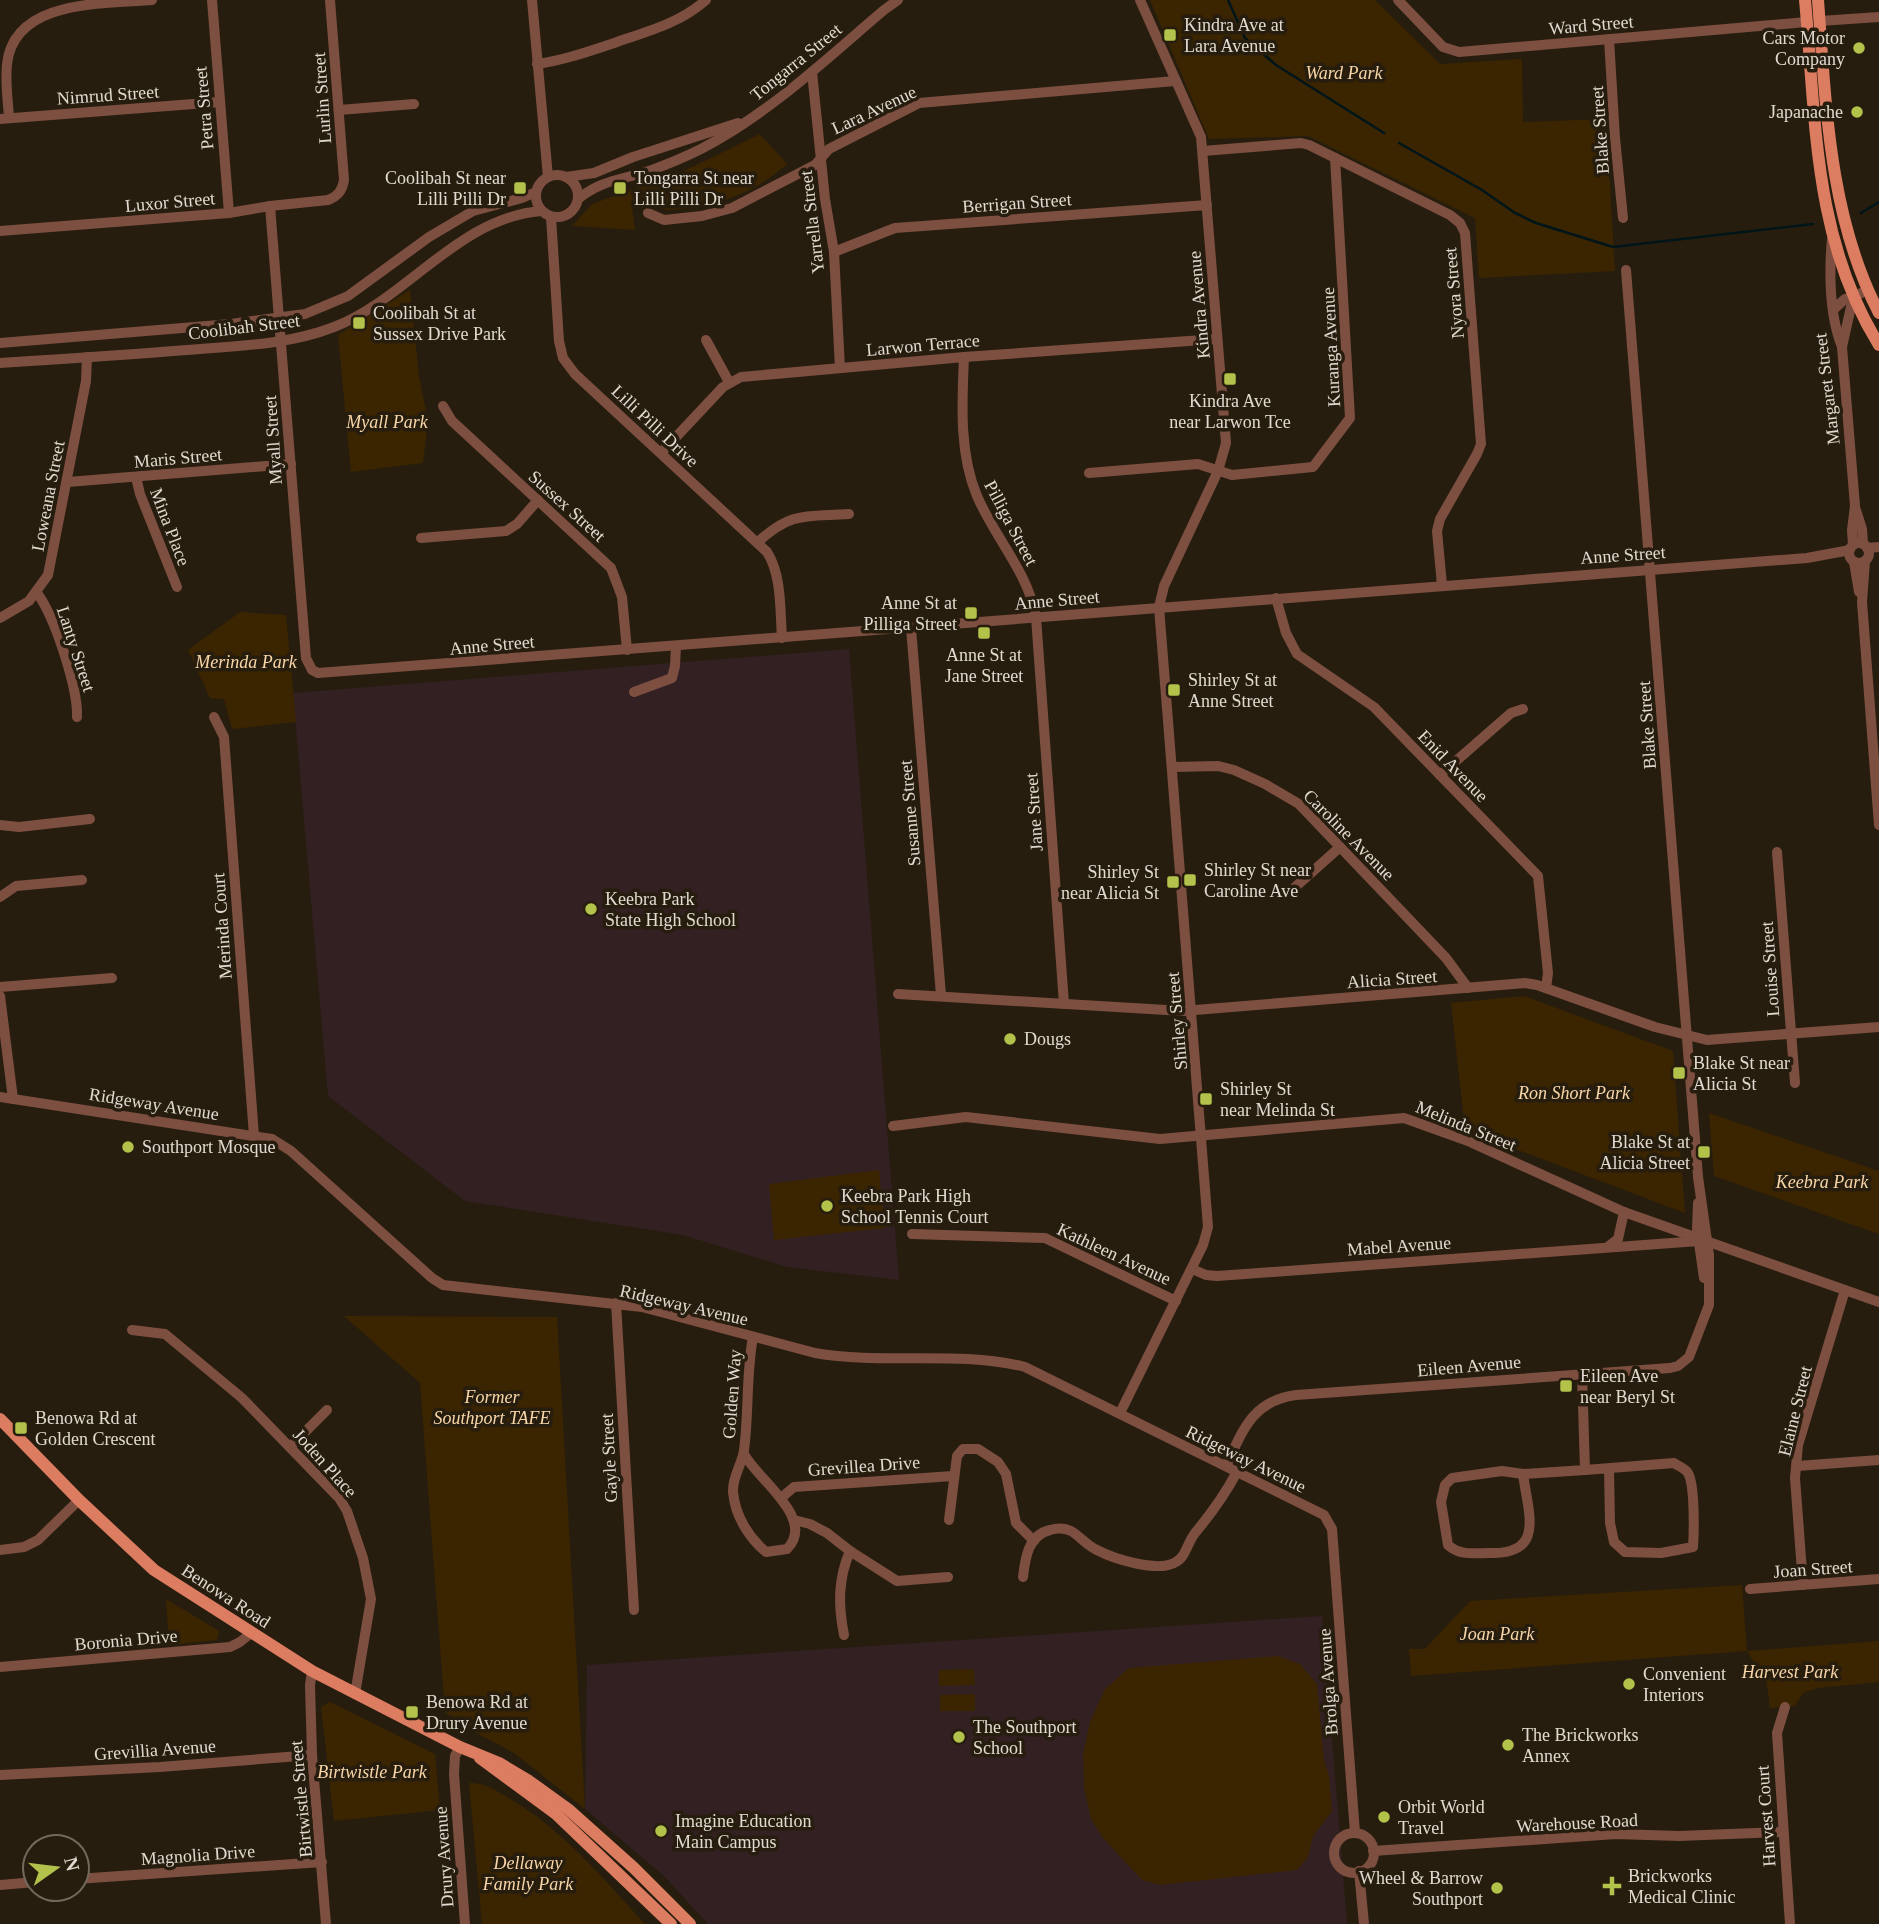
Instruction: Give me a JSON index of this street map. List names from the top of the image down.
{
  "streets": {
    "main road": ["Benowa Road"],
    "street": [
      "Ward Street",
      "Tongarra Street",
      "Nimrud Street",
      "Lurlin Street",
      "Petra Street",
      "Lara Avenue",
      "Blake Street",
      "Luxor Street",
      "Berrigan Street",
      "Yarrella Street",
      "Nyora Street",
      "Kindra Avenue",
      "Coolibah Street",
      "Larwon Terrace",
      "Kuranga Avenue",
      "Margaret Street",
      "Lilli Pilli Drive",
      "Myall Street",
      "Maris Street",
      "Loweana Street",
      "Sussex Street",
      "Pilliga Street",
      "Mina Place",
      "Anne Street",
      "Lanty Street",
      "Enid Avenue",
      "Jane Street",
      "Susanne Street",
      "Caroline Avenue",
      "Merinda Court",
      "Louise Street",
      "Alicia Street",
      "Shirley Street",
      "Ridgeway Avenue",
      "Melinda Street",
      "Mabel Avenue",
      "Kathleen Avenue",
      "Eileen Avenue",
      "Golden Way",
      "Elaine Street",
      "Gayle Street",
      "Joden Place",
      "Grevillea Drive",
      "Joan Street",
      "Boronia Drive",
      "Brolga Avenue",
      "Grevillia Avenue",
      "Birtwistle Street",
      "Harvest Court",
      "Warehouse Road",
      "Magnolia Drive",
      "Drury Avenue"
    ]
  },
  "crossings": [
    ["Ward Street", "Blake Street"],
    ["Tongarra Street", "Yarrella Street"],
    ["Tongarra Street", "Coolibah Street"],
    ["Tongarra Street", "Lilli Pilli Drive"],
    ["Nimrud Street", "Petra Street"],
    ["Lurlin Street", "Luxor Street"],
    ["Petra Street", "Luxor Street"],
    ["Lara Avenue", "Yarrella Street"],
    ["Lara Avenue", "Kindra Avenue"],
    ["Blake Street", "Anne Street"],
    ["Blake Street", "Alicia Street"],
    ["Blake Street", "Melinda Street"],
    ["Blake Street", "Mabel Avenue"],
    ["Blake Street", "Eileen Avenue"],
    ["Luxor Street", "Myall Street"],
    ["Berrigan Street", "Yarrella Street"],
    ["Berrigan Street", "Kindra Avenue"],
    ["Yarrella Street", "Larwon Terrace"],
    ["Nyora Street", "Kindra Avenue"],
    ["Nyora Street", "Kuranga Avenue"],
    ["Nyora Street", "Anne Street"],
    ["Kindra Avenue", "Larwon Terrace"],
    ["Kindra Avenue", "Kuranga Avenue"],
    ["Kindra Avenue", "Anne Street"],
    ["Kindra Avenue", "Shirley Street"],
    ["Coolibah Street", "Lilli Pilli Drive"],
    ["Coolibah Street", "Myall Street"],
    ["Coolibah Street", "Loweana Street"],
    ["Larwon Terrace", "Pilliga Street"],
    ["Margaret Street", "Anne Street"],
    ["Lilli Pilli Drive", "Anne Street"],
    ["Myall Street", "Maris Street"],
    ["Myall Street", "Anne Street"],
    ["Maris Street", "Loweana Street"],
    ["Maris Street", "Mina Place"],
    ["Loweana Street", "Lanty Street"],
    ["Sussex Street", "Anne Street"],
    ["Pilliga Street", "Anne Street"],
    ["Pilliga Street", "Jane Street"],
    ["Anne Street", "Enid Avenue"],
    ["Anne Street", "Jane Street"],
    ["Anne Street", "Susanne Street"],
    ["Anne Street", "Shirley Street"],
    ["Enid Avenue", "Alicia Street"],
    ["Jane Street", "Alicia Street"],
    ["Susanne Street", "Alicia Street"],
    ["Caroline Avenue", "Alicia Street"],
    ["Caroline Avenue", "Shirley Street"],
    ["Merinda Court", "Ridgeway Avenue"],
    ["Louise Street", "Alicia Street"],
    ["Alicia Street", "Shirley Street"],
    ["Shirley Street", "Ridgeway Avenue"],
    ["Shirley Street", "Melinda Street"],
    ["Shirley Street", "Mabel Avenue"],
    ["Shirley Street", "Kathleen Avenue"],
    ["Ridgeway Avenue", "Eileen Avenue"],
    ["Ridgeway Avenue", "Golden Way"],
    ["Ridgeway Avenue", "Gayle Street"],
    ["Ridgeway Avenue", "Brolga Avenue"],
    ["Melinda Street", "Mabel Avenue"],
    ["Melinda Street", "Elaine Street"],
    ["Golden Way", "Grevillea Drive"],
    ["Elaine Street", "Joan Street"],
    ["Joden Place", "Benowa Road"],
    ["Benowa Road", "Boronia Drive"],
    ["Benowa Road", "Birtwistle Street"],
    ["Benowa Road", "Drury Avenue"],
    ["Brolga Avenue", "Warehouse Road"],
    ["Grevillia Avenue", "Birtwistle Street"],
    ["Birtwistle Street", "Magnolia Drive"],
    ["Harvest Court", "Warehouse Road"]
  ],
  "parks": [
    "Ward Park",
    "Myall Park",
    "Merinda Park",
    "Ron Short Park",
    "Keebra Park",
    "Former Southport TAFE",
    "Joan Park",
    "Harvest Park",
    "Birtwistle Park",
    "Dellaway Family Park"
  ],
  "places": {
    "transit": [
      "Kindra Ave at Lara Avenue",
      "Coolibah St near Lilli Pilli Dr",
      "Tongarra St near Lilli Pilli Dr",
      "Coolibah St at Sussex Drive Park",
      "Kindra Ave near Larwon Tce",
      "Anne St at Pilliga Street",
      "Anne St at Jane Street",
      "Shirley St at Anne Street",
      "Shirley St near Caroline Ave",
      "Shirley St near Alicia St",
      "Blake St near Alicia St",
      "Shirley St near Melinda St",
      "Blake St at Alicia Street",
      "Eileen Ave near Beryl St",
      "Benowa Rd at Golden Crescent",
      "Benowa Rd at Drury Avenue"
    ],
    "other": [
      "Cars Motor Company",
      "Japanache",
      "Keebra Park State High School",
      "Dougs",
      "Southport Mosque",
      "Keebra Park High School Tennis Court",
      "Convenient Interiors",
      "The Southport School",
      "The Brickworks Annex",
      "Orbit World Travel",
      "Imagine Education Main Campus",
      "Wheel & Barrow Southport"
    ],
    "health": ["Brickworks Medical Clinic"]
  },
  "north": "right"
}
